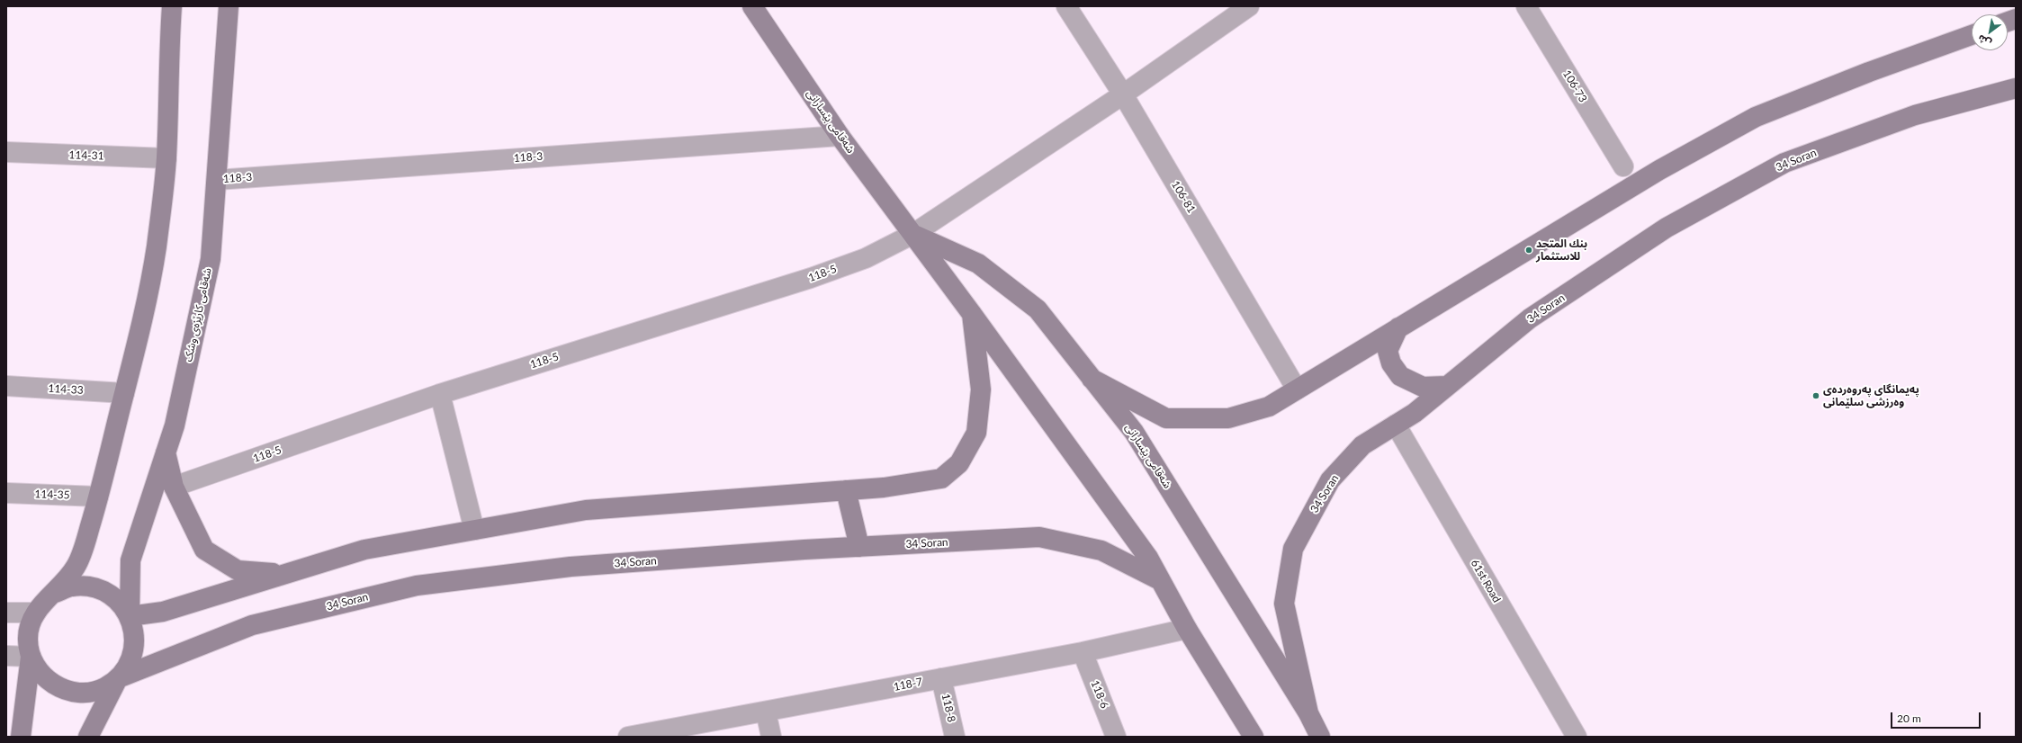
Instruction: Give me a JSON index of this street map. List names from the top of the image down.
{
  "streets": {
    "main road": ["شەقامی بێسارانی", "34 Soran", "شەقامی کارێزەی وشک"],
    "street": [
      "106-73",
      "114-31",
      "118-3",
      "106-81",
      "118-5",
      "114-33",
      "114-35",
      "61st Road",
      "118-7",
      "118-6",
      "118-8"
    ]
  },
  "crossings": [
    ["شەقامی بێسارانی", "118-3"],
    ["شەقامی بێسارانی", "34 Soran"],
    ["شەقامی بێسارانی", "118-5"],
    ["شەقامی بێسارانی", "118-7"],
    ["118-3", "شەقامی کارێزەی وشک"],
    ["34 Soran", "شەقامی کارێزەی وشک"],
    ["34 Soran", "61st Road"],
    ["106-81", "118-5"],
    ["118-7", "118-6"],
    ["118-7", "118-8"]
  ],
  "places": ["بنك المتحد للاستثمار", "پەیمانگای پەروەردەی وەرزشی سلێمانی"],
  "scale_bar": "20 m",
  "north": "bottom left"
}
